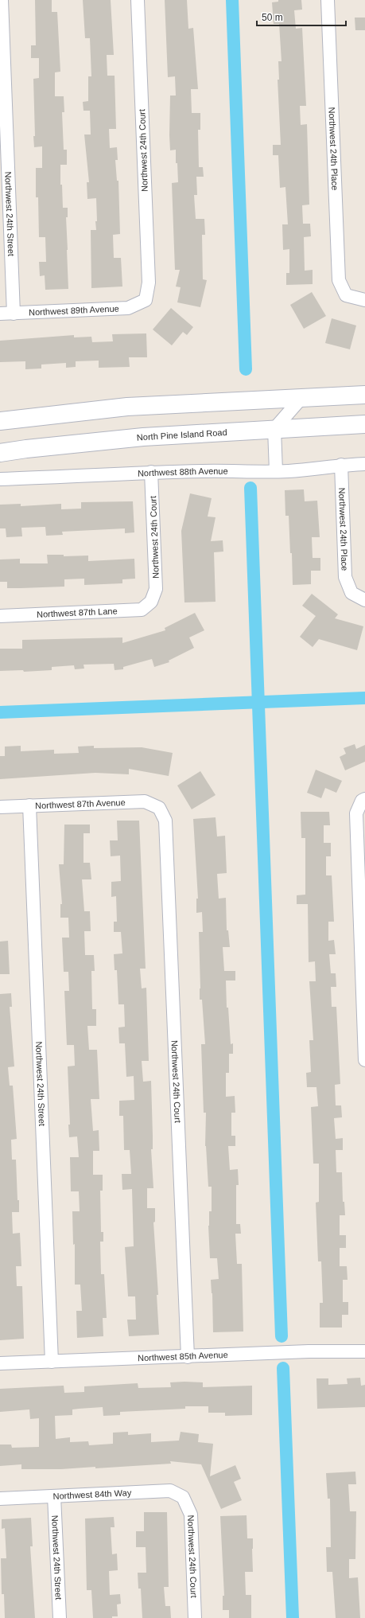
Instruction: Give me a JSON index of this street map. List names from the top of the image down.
{
  "streets": {
    "main road": ["North Pine Island Road"],
    "street": [
      "Northwest 24th Place",
      "Northwest 24th Court",
      "Northwest 24th Street",
      "Northwest 89th Avenue",
      "Northwest 88th Avenue",
      "Northwest 87th Lane",
      "Northwest 87th Avenue",
      "Northwest 85th Avenue",
      "Northwest 84th Way"
    ]
  },
  "crossings": [
    ["Northwest 24th Place", "Northwest 88th Avenue"],
    ["Northwest 24th Court", "Northwest 89th Avenue"],
    ["Northwest 24th Court", "Northwest 88th Avenue"],
    ["Northwest 24th Court", "Northwest 87th Lane"],
    ["Northwest 24th Court", "Northwest 87th Avenue"],
    ["Northwest 24th Court", "Northwest 85th Avenue"],
    ["Northwest 24th Court", "Northwest 84th Way"],
    ["Northwest 24th Street", "Northwest 89th Avenue"],
    ["Northwest 24th Street", "Northwest 87th Avenue"],
    ["Northwest 24th Street", "Northwest 85th Avenue"],
    ["Northwest 24th Street", "Northwest 84th Way"]
  ],
  "scale_bar": "50 m"
}
